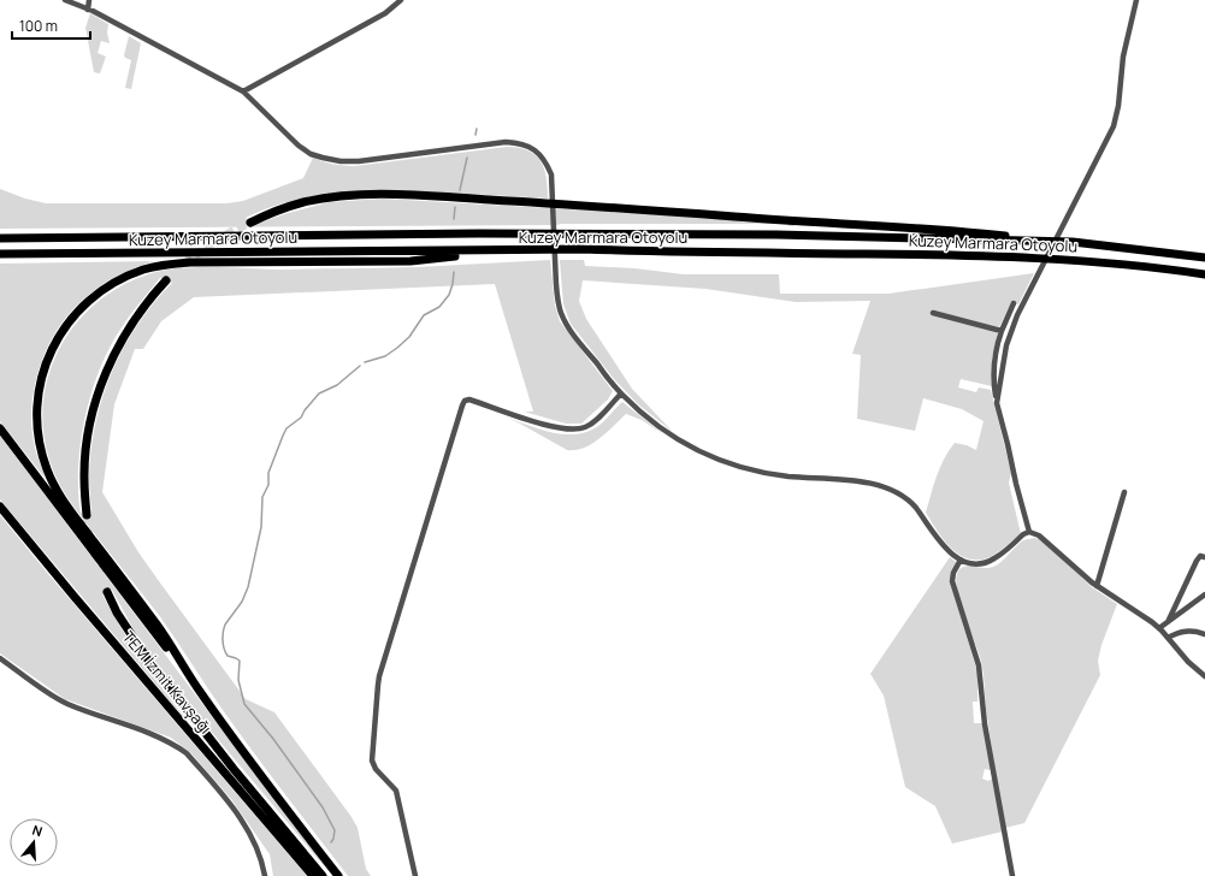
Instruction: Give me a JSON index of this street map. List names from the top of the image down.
{
  "streets": {
    "highway": ["Kuzey Marmara Otoyolu", "TEM İzmit Kavşağı"]
  },
  "scale_bar": "100 m",
  "north": "top"
}
